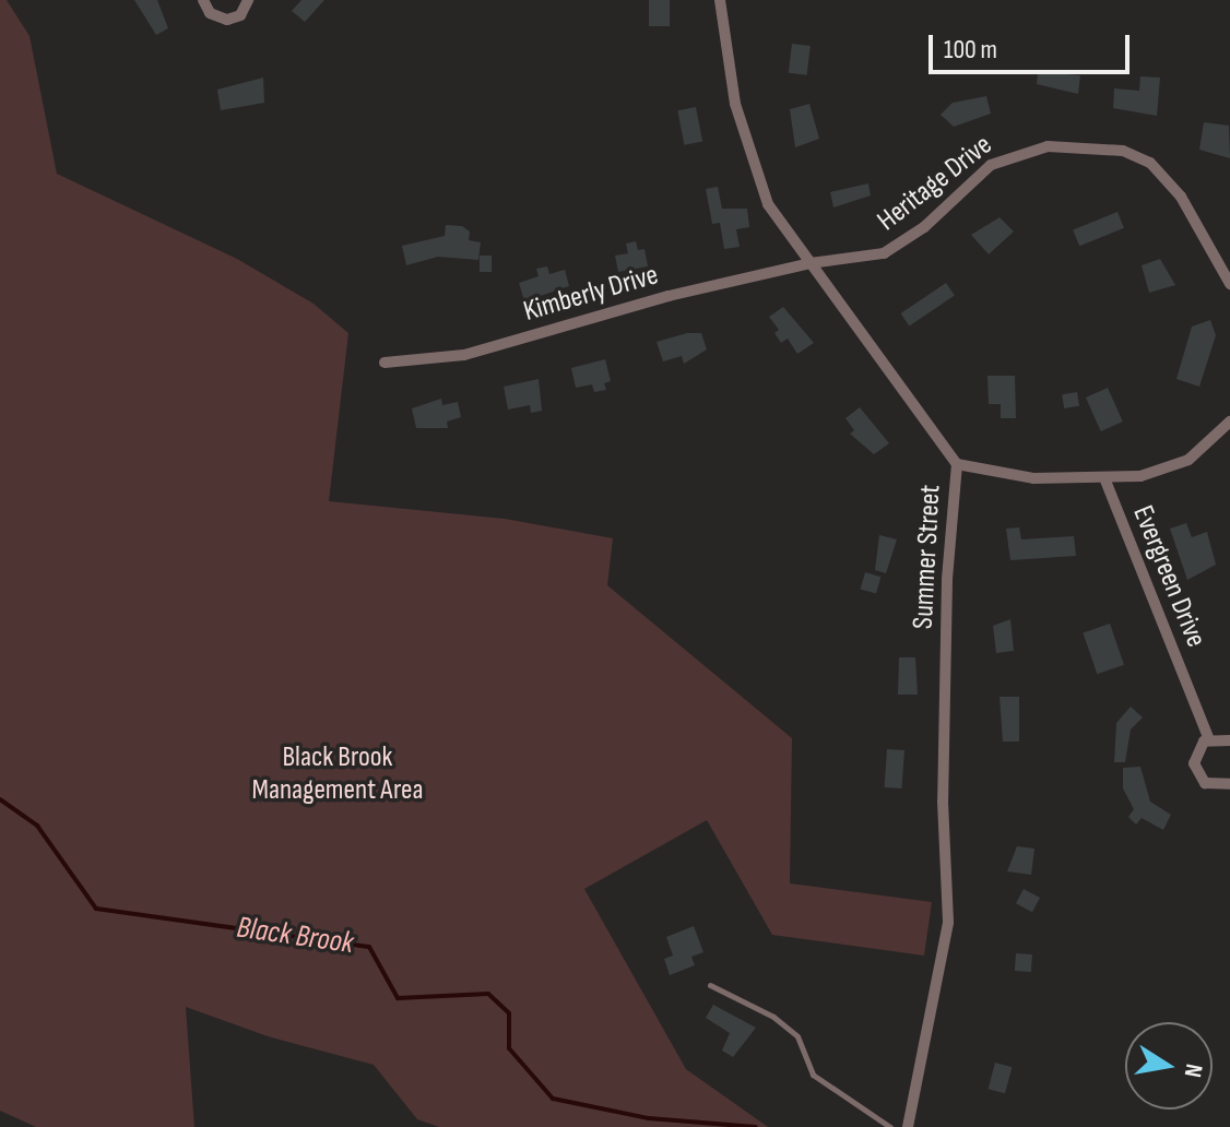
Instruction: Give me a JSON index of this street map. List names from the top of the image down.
{
  "streets": {
    "street": [
      "Heritage Drive",
      "Kimberly Drive",
      "Summer Street",
      "Evergreen Drive"
    ]
  },
  "crossings": [
    ["Heritage Drive", "Kimberly Drive"],
    ["Heritage Drive", "Summer Street"],
    ["Kimberly Drive", "Summer Street"]
  ],
  "water": ["Black Brook"],
  "parks": ["Black Brook Management Area"],
  "scale_bar": "100 m",
  "north": "right"
}
